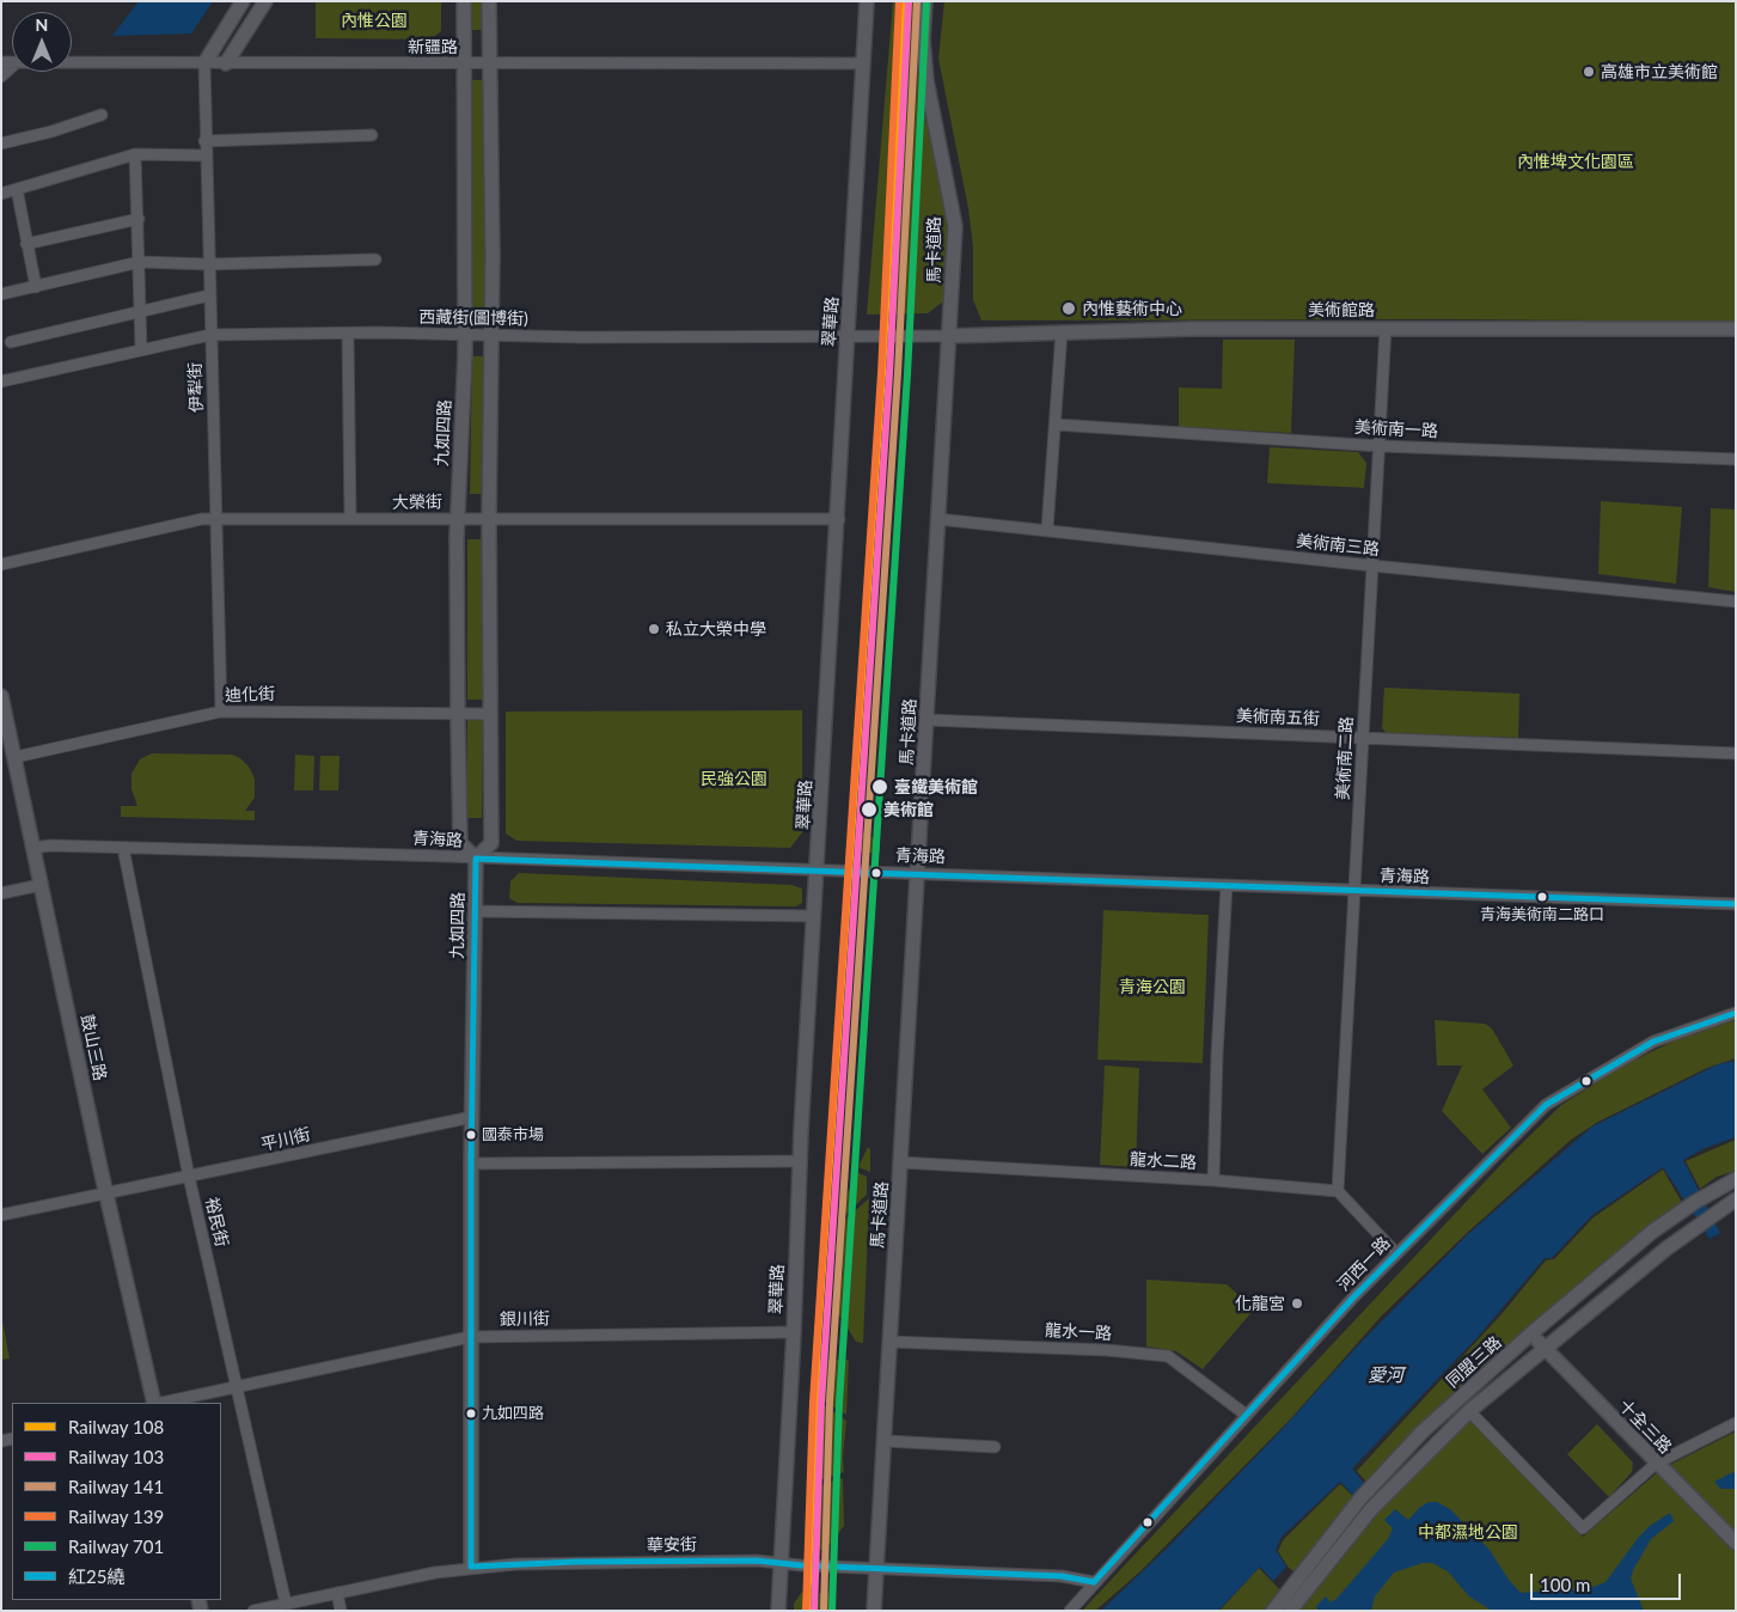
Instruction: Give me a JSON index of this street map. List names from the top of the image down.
{
  "streets": {
    "street": [
      "新疆路",
      "馬卡道路",
      "美術館路",
      "西藏街(圖博街)",
      "翠華路",
      "伊犁街",
      "美術南一路",
      "九如四路",
      "大榮街",
      "美術南三路",
      "迪化街",
      "美術南五街",
      "美術南二路",
      "青海路",
      "鼓山三路",
      "平川街",
      "龍水二路",
      "裕民街",
      "河西一路",
      "銀川街",
      "龍水一路",
      "同盟三路",
      "十全三路",
      "華安街"
    ]
  },
  "crossings": [
    ["新疆路", "翠華路"],
    ["新疆路", "伊犁街"],
    ["新疆路", "九如四路"],
    ["馬卡道路", "美術館路"],
    ["馬卡道路", "西藏街(圖博街)"],
    ["馬卡道路", "美術南三路"],
    ["馬卡道路", "美術南五街"],
    ["馬卡道路", "青海路"],
    ["馬卡道路", "龍水二路"],
    ["馬卡道路", "龍水一路"],
    ["馬卡道路", "華安街"],
    ["美術館路", "西藏街(圖博街)"],
    ["美術館路", "美術南二路"],
    ["西藏街(圖博街)", "翠華路"],
    ["西藏街(圖博街)", "伊犁街"],
    ["西藏街(圖博街)", "九如四路"],
    ["翠華路", "大榮街"],
    ["翠華路", "青海路"],
    ["翠華路", "銀川街"],
    ["翠華路", "華安街"],
    ["伊犁街", "大榮街"],
    ["伊犁街", "迪化街"],
    ["美術南一路", "美術南二路"],
    ["九如四路", "大榮街"],
    ["九如四路", "迪化街"],
    ["九如四路", "青海路"],
    ["九如四路", "平川街"],
    ["九如四路", "銀川街"],
    ["九如四路", "華安街"],
    ["美術南三路", "美術南二路"],
    ["迪化街", "鼓山三路"],
    ["美術南五街", "美術南二路"],
    ["美術南二路", "青海路"],
    ["美術南二路", "龍水二路"],
    ["青海路", "鼓山三路"],
    ["青海路", "裕民街"],
    ["鼓山三路", "平川街"],
    ["平川街", "裕民街"],
    ["裕民街", "銀川街"],
    ["裕民街", "華安街"],
    ["河西一路", "龍水一路"],
    ["河西一路", "華安街"],
    ["同盟三路", "十全三路"]
  ],
  "water": ["愛河"],
  "parks": [
    "內惟公園",
    "內惟埤文化園區",
    "民強公園",
    "青海公園",
    "中都濕地公園"
  ],
  "places": [
    "高雄市立美術館",
    "內惟藝術中心",
    "私立大榮中學",
    "臺鐵美術館",
    "美術館",
    "青海美術南二路口",
    "國泰市場",
    "化龍宮",
    "九如四路"
  ],
  "lines": [
    "rail line 108",
    "rail line 103",
    "rail line 141",
    "rail line 139",
    "rail line 701",
    "transit line 紅25繞"
  ],
  "legend": [
    "Railway 108",
    "Railway 103",
    "Railway 141",
    "Railway 139",
    "Railway 701",
    "紅25繞"
  ],
  "scale_bar": "100 m",
  "north": "top"
}
